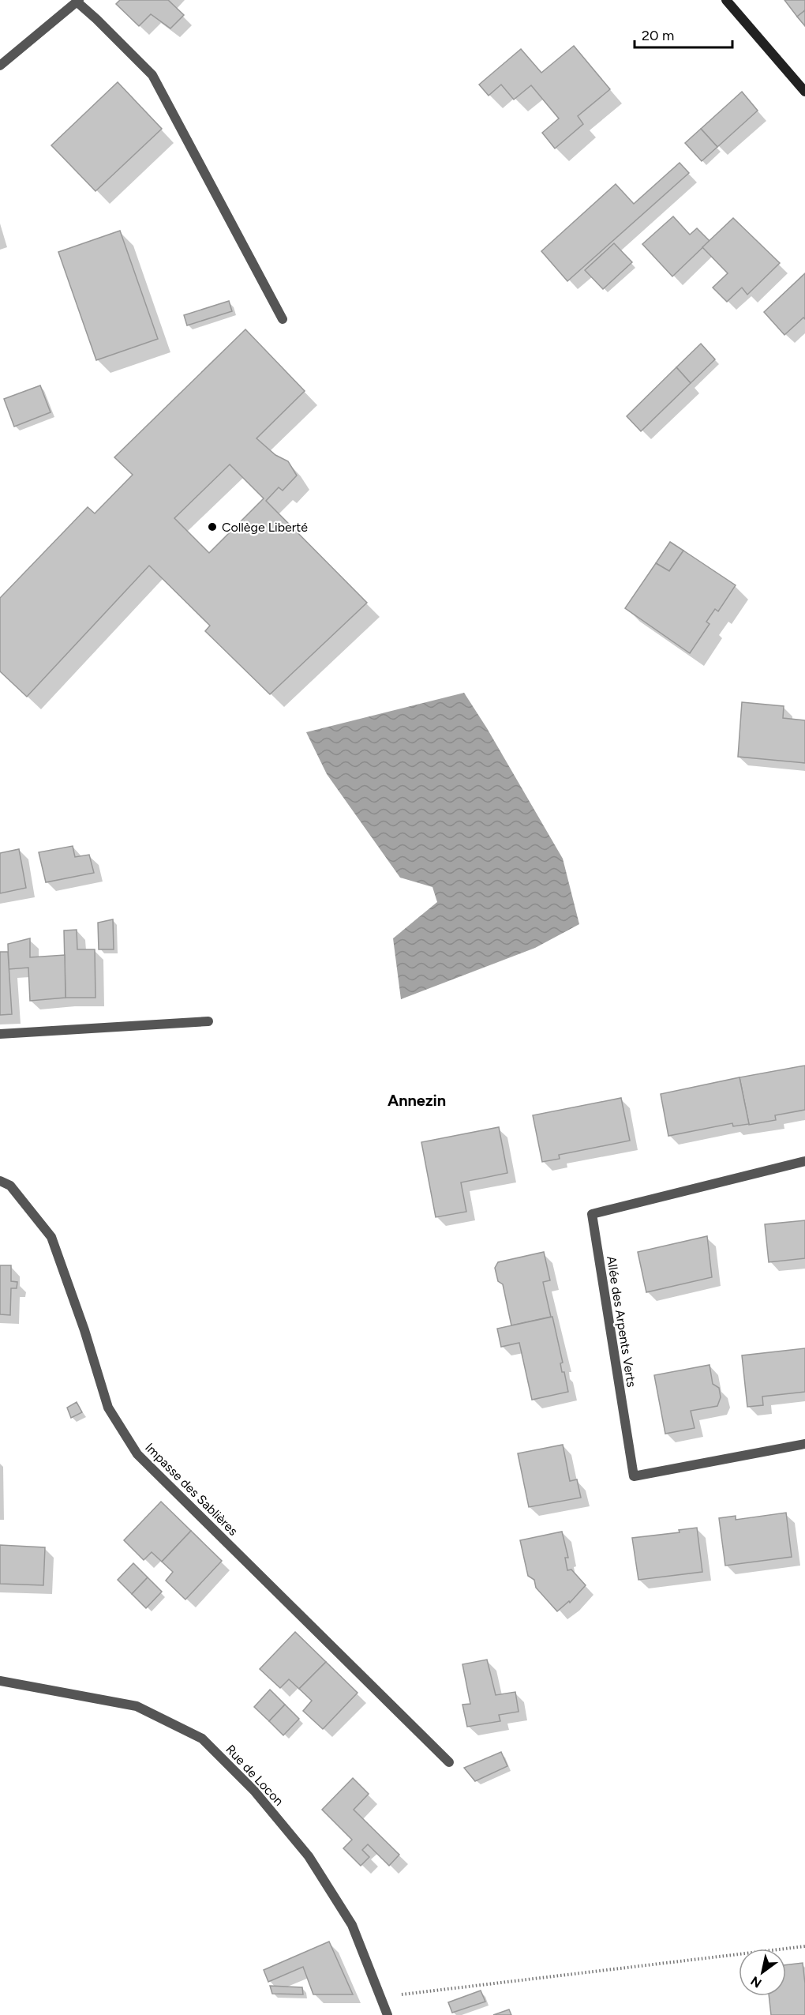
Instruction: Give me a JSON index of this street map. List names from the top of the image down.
{
  "streets": {
    "street": ["Allée des Arpents Verts", "Impasse des Sablières", "Rue de Locon"]
  },
  "districts": ["Annezin"],
  "places": ["Collège Liberté"],
  "scale_bar": "20 m",
  "north": "bottom left"
}
